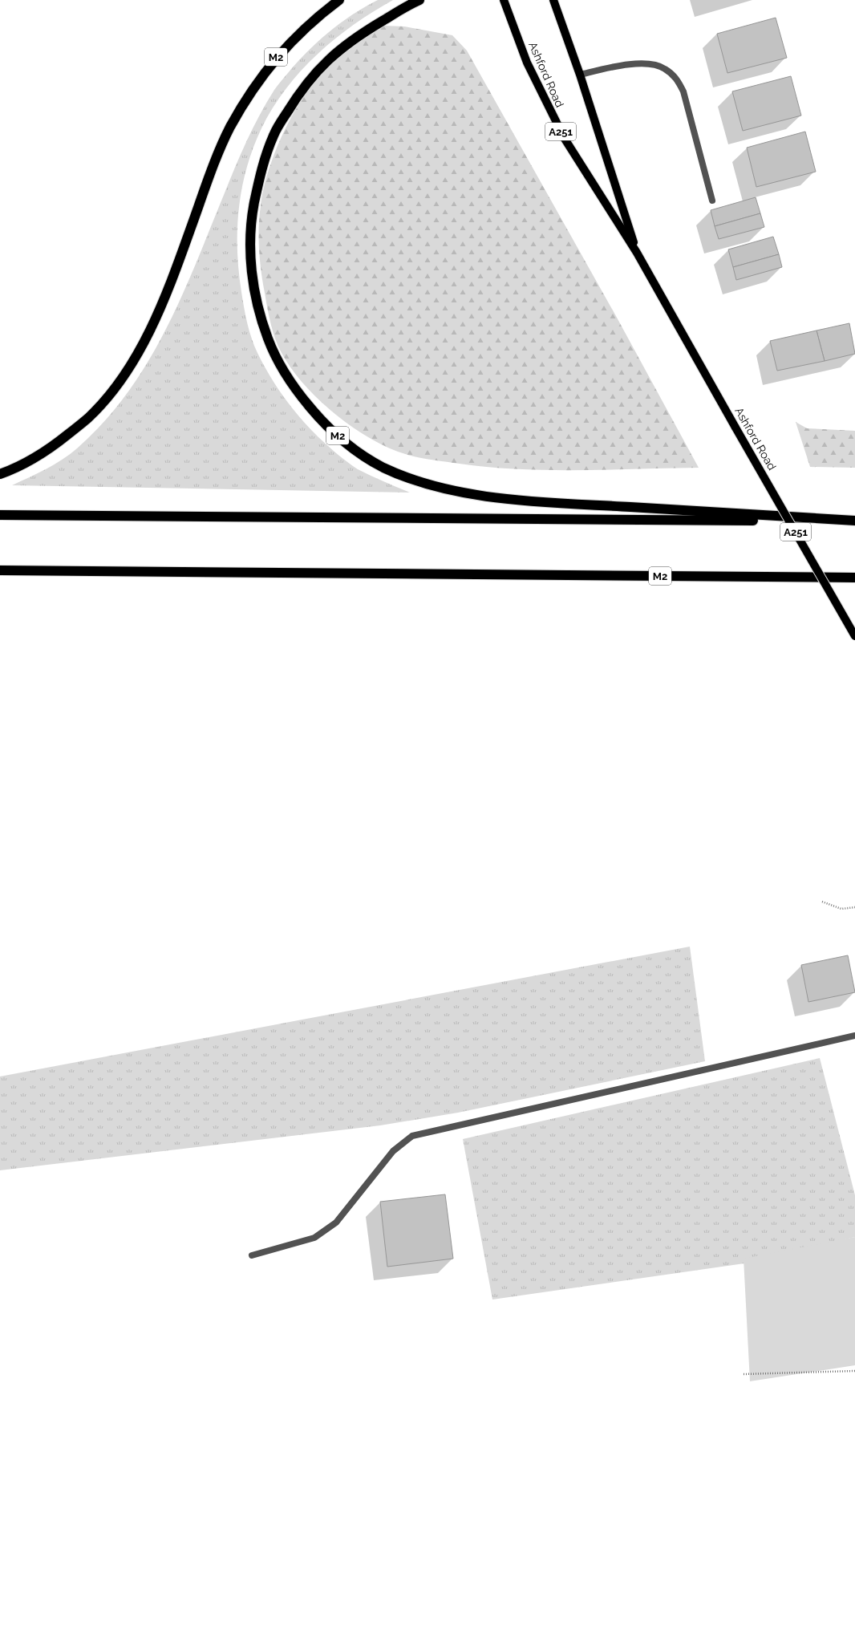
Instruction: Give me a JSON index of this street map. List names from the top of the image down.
{
  "streets": {
    "highway": ["M2"],
    "main road": ["Ashford Road", "A251"]
  }
}
